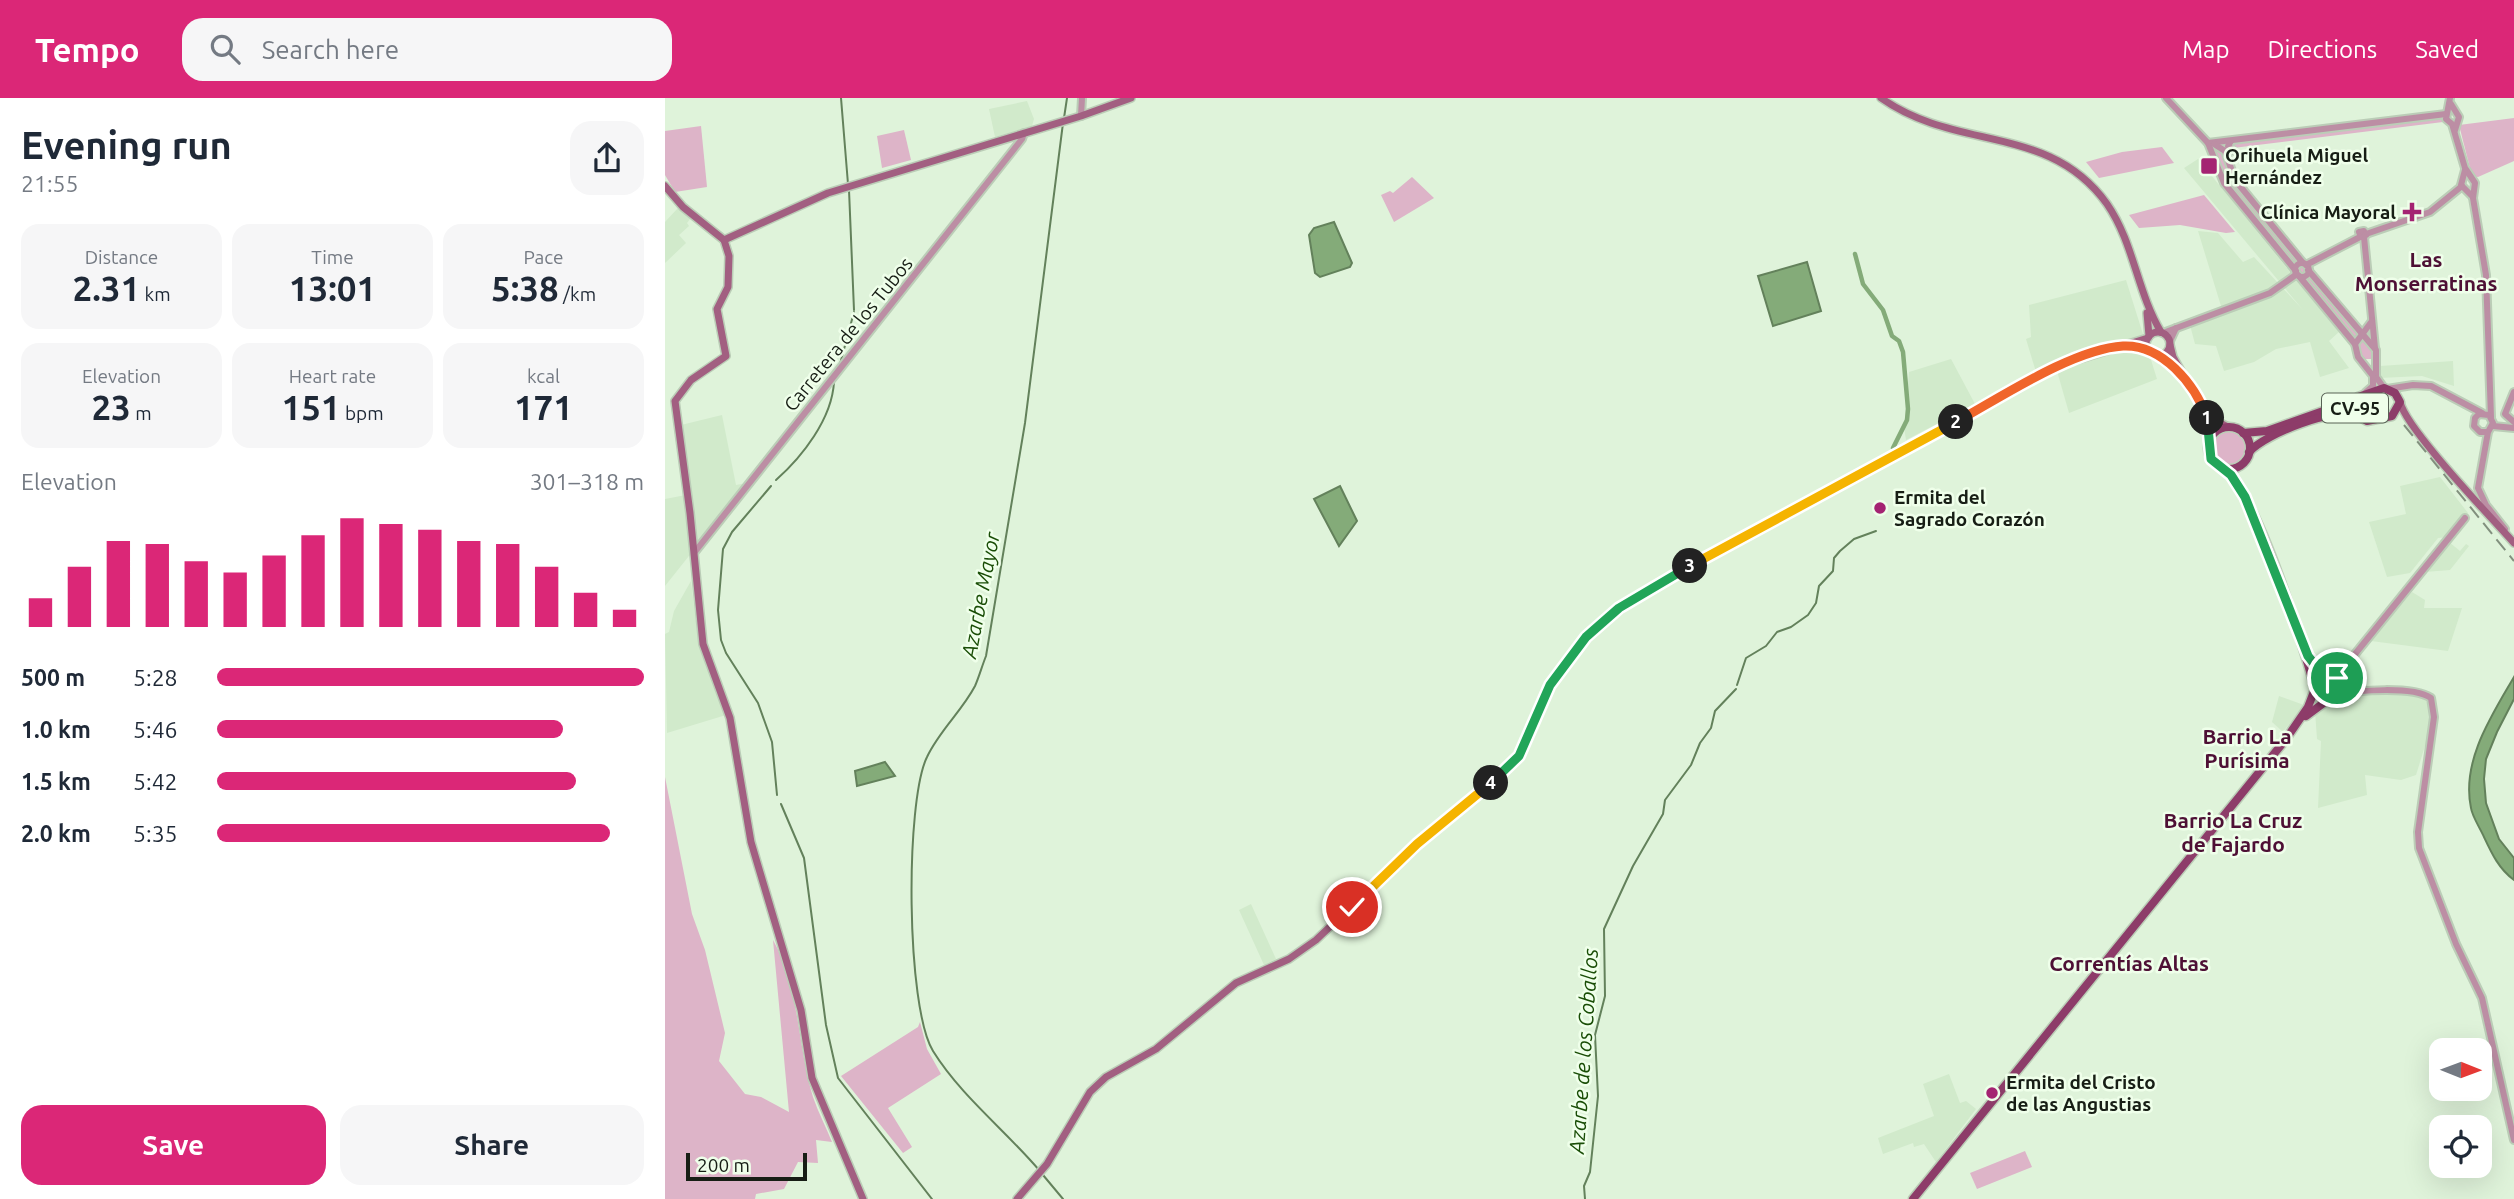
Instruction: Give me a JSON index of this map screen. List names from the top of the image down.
{
  "streets": {
    "main road": ["CV-95"],
    "street": ["Carretera de los Tubos"]
  },
  "districts": [
    "Las Monserratinas",
    "Barrio La Purísima",
    "Barrio La Cruz de Fajardo",
    "Correntías Altas"
  ],
  "water": ["Azarbe Mayor", "Azarbe de los Coballos"],
  "places": {
    "transit": ["Orihuela Miguel Hernández"],
    "health": ["Clínica Mayoral"],
    "other": ["Ermita del Sagrado Corazón", "Ermita del Cristo de las Angustias"]
  },
  "scale_bar": "200 m",
  "north": "right",
  "page": {
    "header": "Tempo",
    "search": "Search here",
    "nav": ["Map", "Directions", "Saved"],
    "heading": ["Evening run", "21:55"],
    "stats": [
      ["Distance", "2.31 km"],
      ["Time", "13:01"],
      ["Pace", "5:38 /km"],
      ["Elevation", "23 m"],
      ["Heart rate", "151 bpm"],
      ["kcal", "171"]
    ],
    "pins": [
      "1",
      "2",
      "3",
      "4"
    ],
    "chart": ["Elevation", "301–318 m"],
    "list": [
      {
        "name": "500 m",
        "note": "5:28"
      },
      {
        "name": "1.0 km",
        "note": "5:46"
      },
      {
        "name": "1.5 km",
        "note": "5:42"
      },
      {
        "name": "2.0 km",
        "note": "5:35"
      }
    ],
    "buttons": ["Save", "Share"],
    "scale": "200 m"
  }
}
